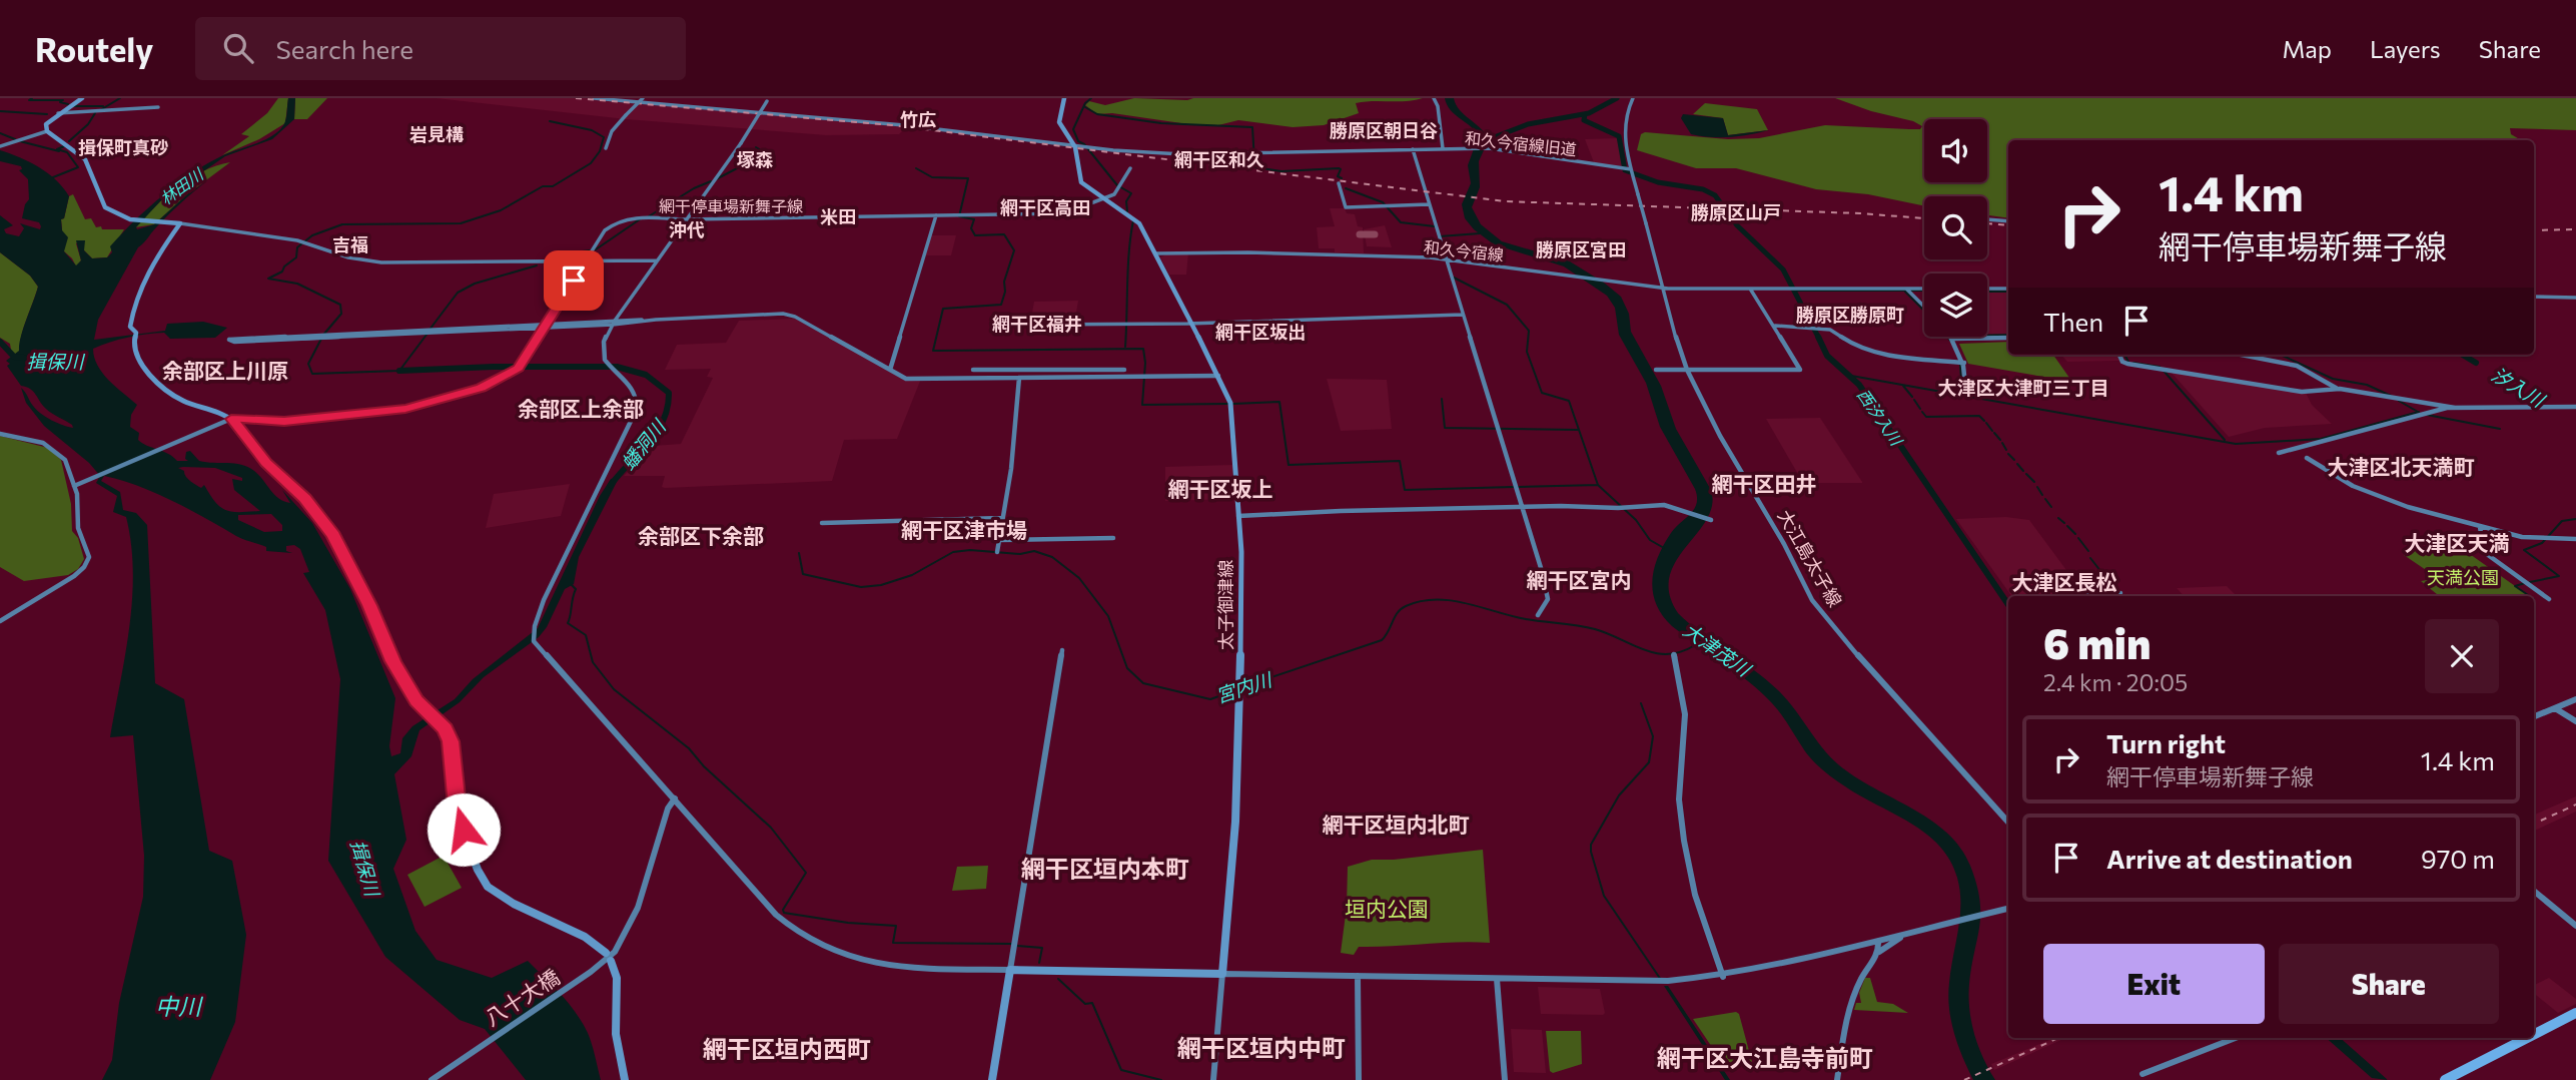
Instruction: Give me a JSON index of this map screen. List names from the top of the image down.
{
  "streets": {
    "main road": ["太子御津線"],
    "street": [
      "和久今宿線旧道",
      "網干停車場新舞子線",
      "和久今宿線",
      "大江島太子線",
      "八十大橋"
    ]
  },
  "crossings": [
    ["和久今宿線旧道", "大江島太子線"],
    ["和久今宿線旧道", "太子御津線"],
    ["網干停車場新舞子線", "太子御津線"],
    ["和久今宿線", "大江島太子線"],
    ["和久今宿線", "太子御津線"]
  ],
  "districts": [
    "竹広",
    "勝原区朝日谷",
    "岩見構",
    "揖保町真砂",
    "塚森",
    "網干区和久",
    "網干区高田",
    "勝原区山戸",
    "米田",
    "沖代",
    "吉福",
    "勝原区宮田",
    "勝原区勝原町",
    "網干区福井",
    "網干区坂出",
    "余部区上川原",
    "大津区大津町三丁目",
    "余部区上余部",
    "大津区北天満町",
    "網干区田井",
    "網干区坂上",
    "網干区津市場",
    "余部区下余部",
    "大津区天満",
    "網干区宮内",
    "大津区長松",
    "網干区垣内北町",
    "網干区垣内本町",
    "網干区垣内中町",
    "網干区垣内西町",
    "網干区大江島寺前町"
  ],
  "water": [
    "林田川",
    "揖保川",
    "汐入川",
    "西汐入川",
    "蟠洞川",
    "大津茂川",
    "宮内川",
    "中川"
  ],
  "parks": ["天満公園", "垣内公園"],
  "page": {
    "header": "Routely",
    "search": "Search here",
    "nav": ["Map", "Layers", "Share"],
    "turn": ["1.4 km", "網干停車場新舞子線"],
    "then": "Then",
    "heading": ["6 min", "2.4 km · 20:05"],
    "list": [
      {
        "name": "Turn right",
        "note": "網干停車場新舞子線",
        "value": "1.4 km"
      },
      {
        "name": "Arrive at destination",
        "value": "970 m"
      }
    ],
    "buttons": ["Exit", "Share"]
  }
}
